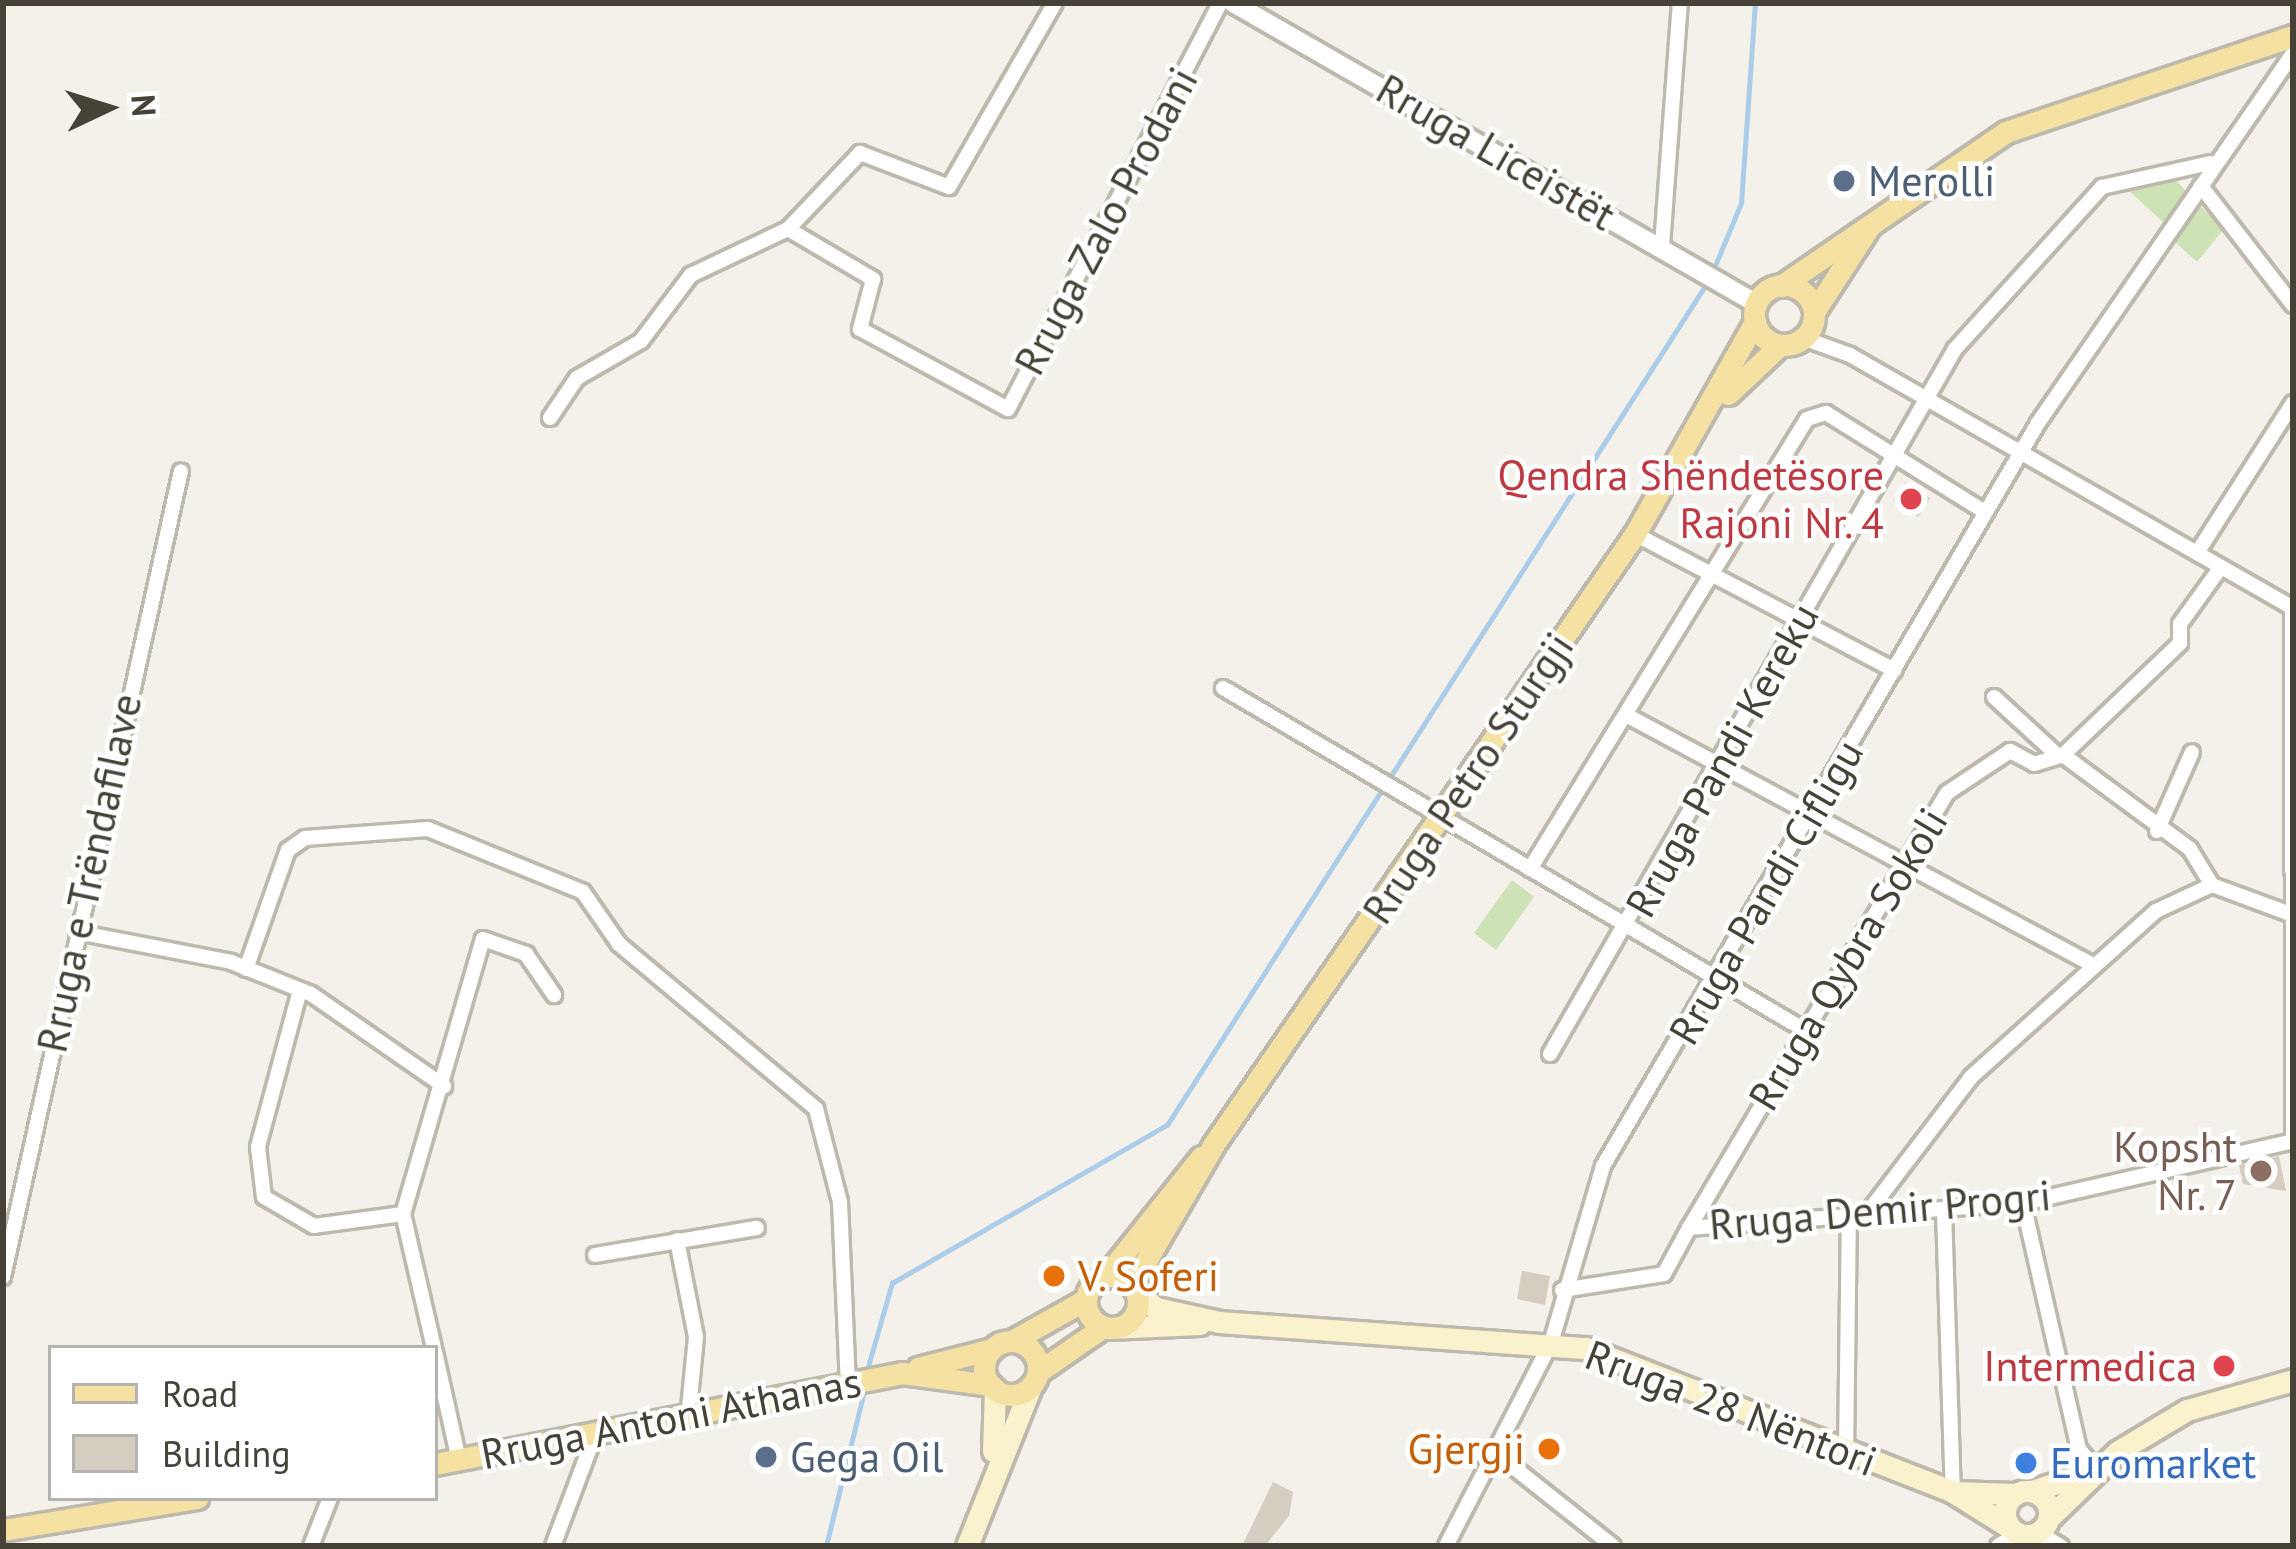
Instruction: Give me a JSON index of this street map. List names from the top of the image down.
{
  "streets": {
    "main road": ["Rruga Petro Sturgji", "Rruga 28 Nëntori", "Rruga Antoni Athanas"],
    "street": [
      "Rruga Liceistët",
      "Rruga Zalo Prodani",
      "Rruga Pandi Kereku",
      "Rruga e Trëndafilave",
      "Rruga Pandi Cifligu",
      "Rruga Qybra Sokoli",
      "Rruga Demir Progri"
    ]
  },
  "crossings": [
    ["Rruga Liceistët", "Rruga Petro Sturgji"],
    ["Rruga Pandi Kereku", "Rruga Pandi Cifligu"],
    ["Rruga Petro Sturgji", "Rruga 28 Nëntori"],
    ["Rruga Petro Sturgji", "Rruga Antoni Athanas"],
    ["Rruga Pandi Cifligu", "Rruga Demir Progri"],
    ["Rruga Pandi Cifligu", "Rruga 28 Nëntori"],
    ["Rruga Qybra Sokoli", "Rruga Demir Progri"],
    ["Rruga 28 Nëntori", "Rruga Antoni Athanas"]
  ],
  "places": [
    "Merolli",
    "Qendra Shëndetësore Rajoni Nr. 4",
    "Kopsht Nr. 7",
    "V. Soferi",
    "Intermedica",
    "Gjergji",
    "Gega Oil",
    "Euromarket"
  ],
  "legend": ["Road", "Building"],
  "north": "right"
}
